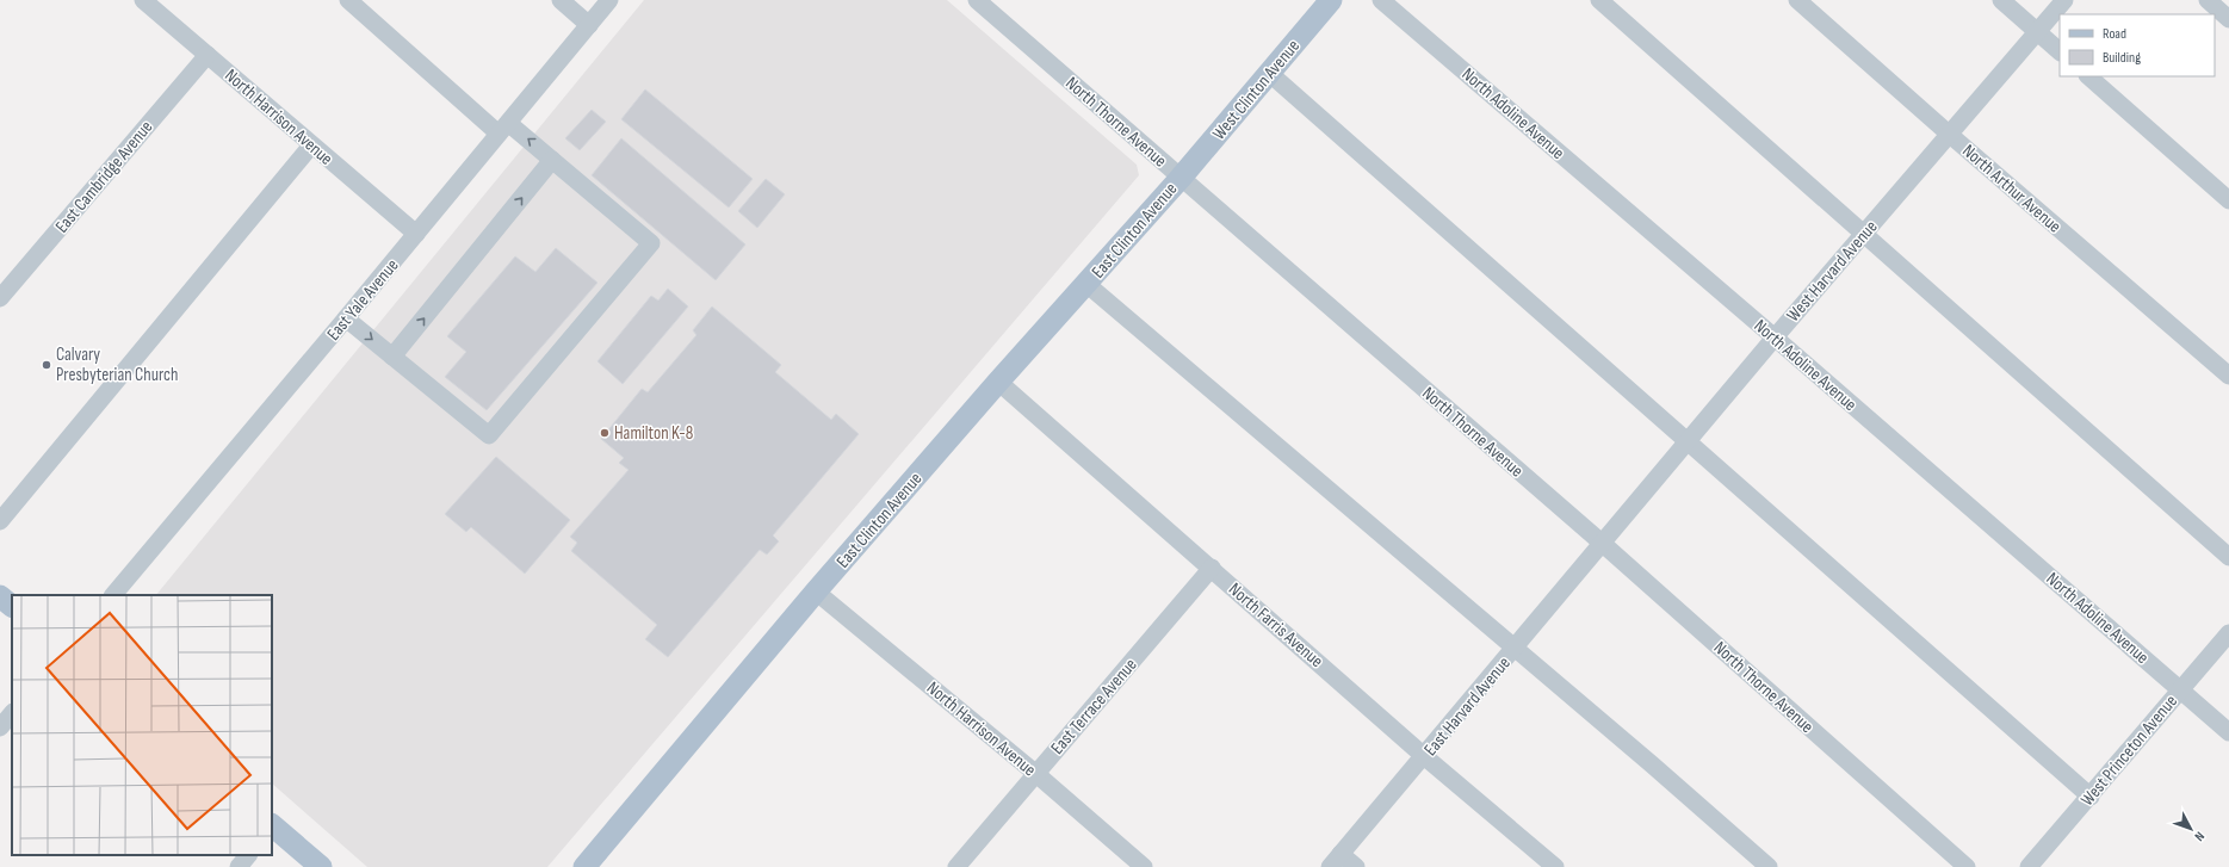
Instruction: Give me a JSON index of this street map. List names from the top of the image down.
{
  "streets": {
    "main road": ["West Clinton Avenue", "East Clinton Avenue"],
    "street": [
      "North Adoline Avenue",
      "North Harrison Avenue",
      "North Thorne Avenue",
      "East Cambridge Avenue",
      "North Arthur Avenue",
      "West Harvard Avenue",
      "East Yale Avenue",
      "North Farris Avenue",
      "East Terrace Avenue",
      "East Harvard Avenue",
      "West Princeton Avenue"
    ]
  },
  "crossings": [
    ["West Clinton Avenue", "North Thorne Avenue"],
    ["West Clinton Avenue", "East Clinton Avenue"],
    ["North Adoline Avenue", "West Harvard Avenue"],
    ["North Adoline Avenue", "West Princeton Avenue"],
    ["North Harrison Avenue", "East Cambridge Avenue"],
    ["North Harrison Avenue", "East Clinton Avenue"],
    ["North Harrison Avenue", "East Yale Avenue"],
    ["North Harrison Avenue", "East Terrace Avenue"],
    ["North Thorne Avenue", "East Clinton Avenue"],
    ["North Thorne Avenue", "West Harvard Avenue"],
    ["North Thorne Avenue", "East Harvard Avenue"],
    ["North Arthur Avenue", "West Harvard Avenue"],
    ["East Clinton Avenue", "North Farris Avenue"],
    ["West Harvard Avenue", "East Harvard Avenue"],
    ["North Farris Avenue", "East Terrace Avenue"],
    ["North Farris Avenue", "East Harvard Avenue"]
  ],
  "places": ["Calvary Presbyterian Church", "Hamilton K-8"],
  "legend": ["Road", "Building"],
  "north": "bottom right"
}
